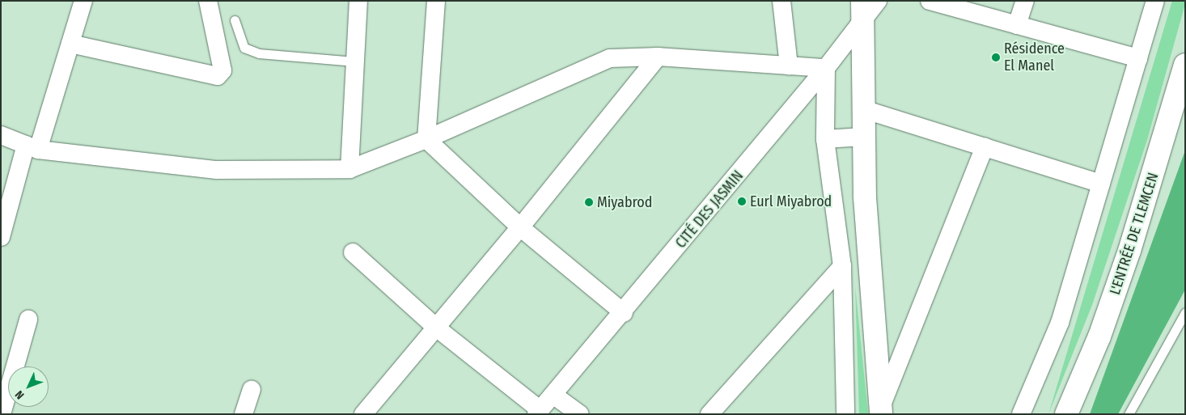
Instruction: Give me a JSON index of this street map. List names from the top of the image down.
{
  "streets": {
    "main road": ["L'ENTRÉE DE TLEMCEN"],
    "street": ["CITÉ DES JASMIN"]
  },
  "places": ["Résidence El Manel", "Eurl Miyabrod", "Miyabrod"],
  "north": "bottom left"
}
